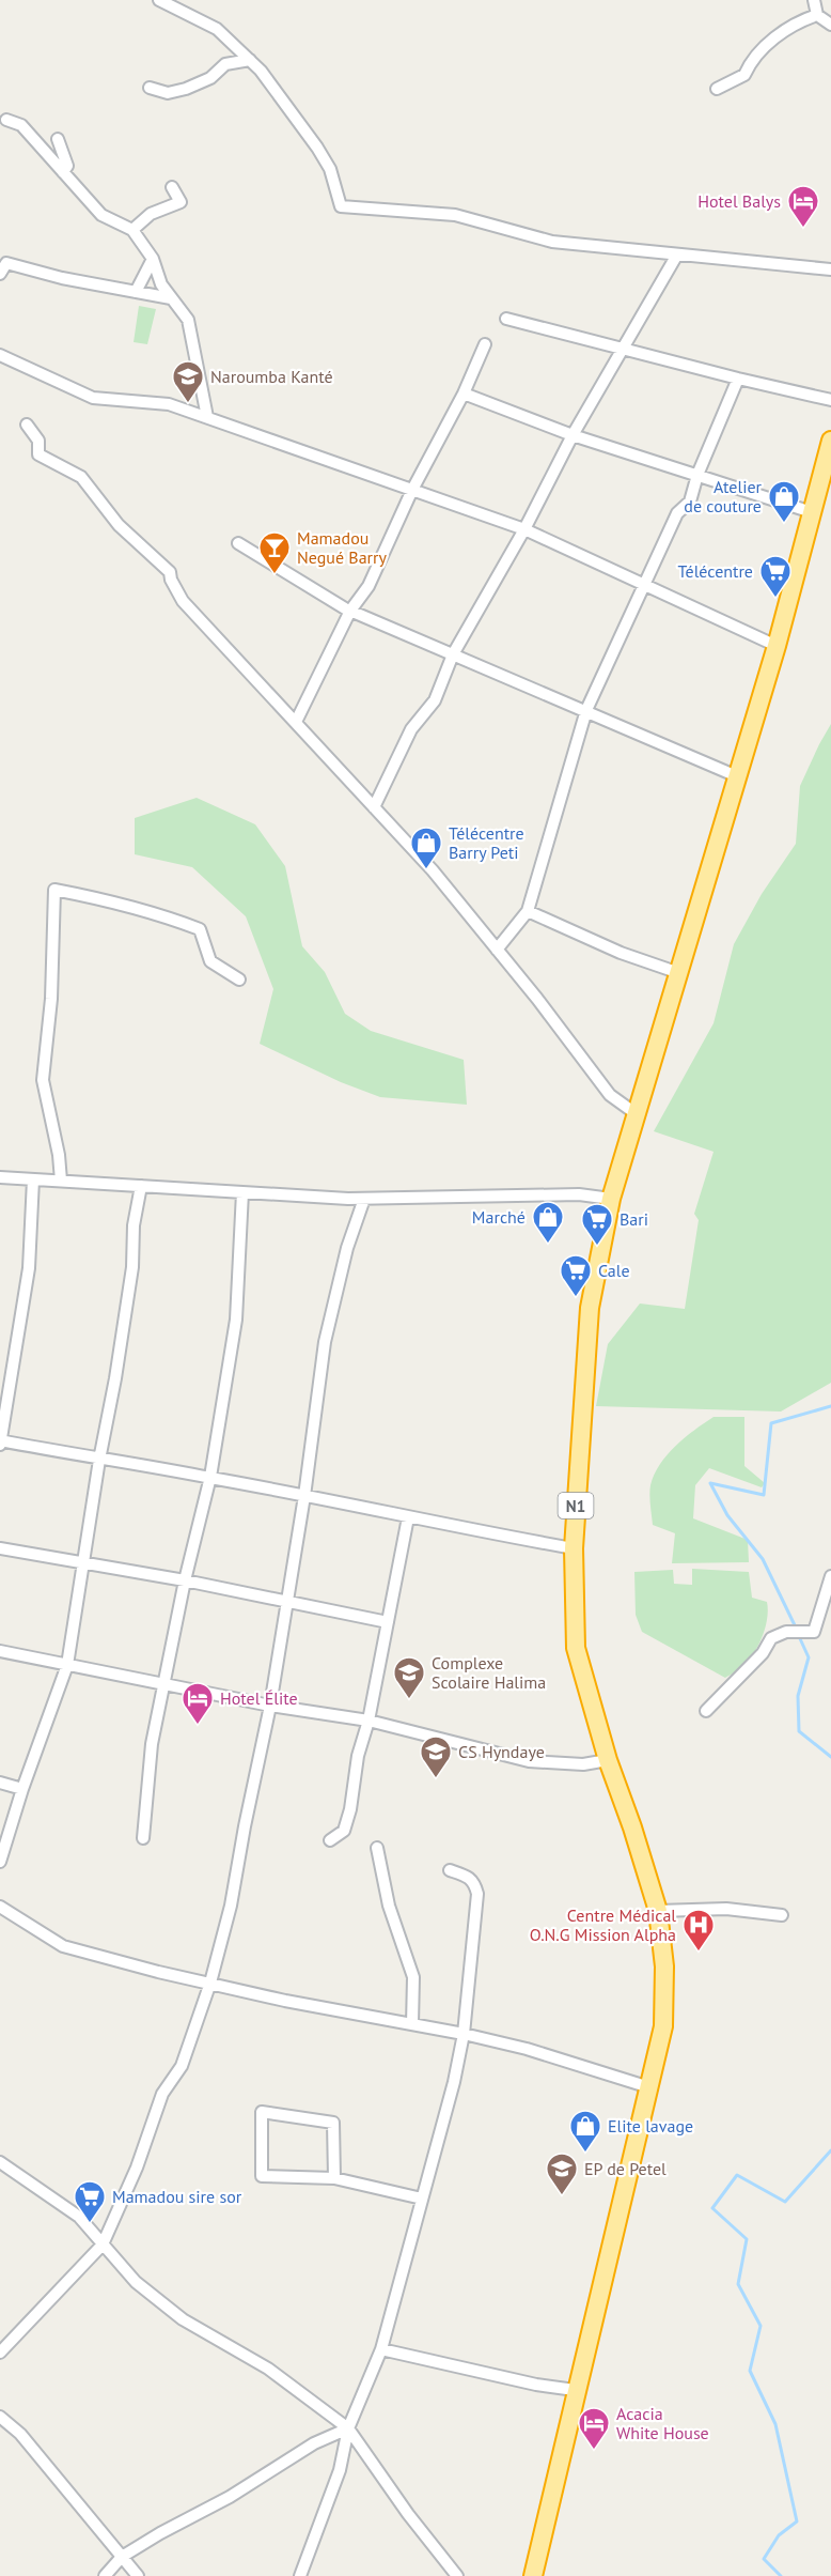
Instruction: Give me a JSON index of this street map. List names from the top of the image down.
{
  "streets": {
    "highway": ["N1"]
  },
  "places": {
    "hotel": ["Hotel Balys", "Hotel Élite", "Acacia White House"],
    "school or university": [
      "Naroumba Kanté",
      "Complexe Scolaire Halima",
      "CS Hyndaye",
      "EP de Petel"
    ],
    "shop": [
      "Atelier de couture",
      "Télécentre Barry Peti",
      "Marché",
      "Elite lavage"
    ],
    "bar": ["Mamadou Negué Barry"],
    "supermarket": [
      "Télécentre",
      "Bari",
      "Cale",
      "Mamadou sire sor"
    ],
    "hospital": ["Centre Médical O.N.G Mission Alpha"]
  }
}
